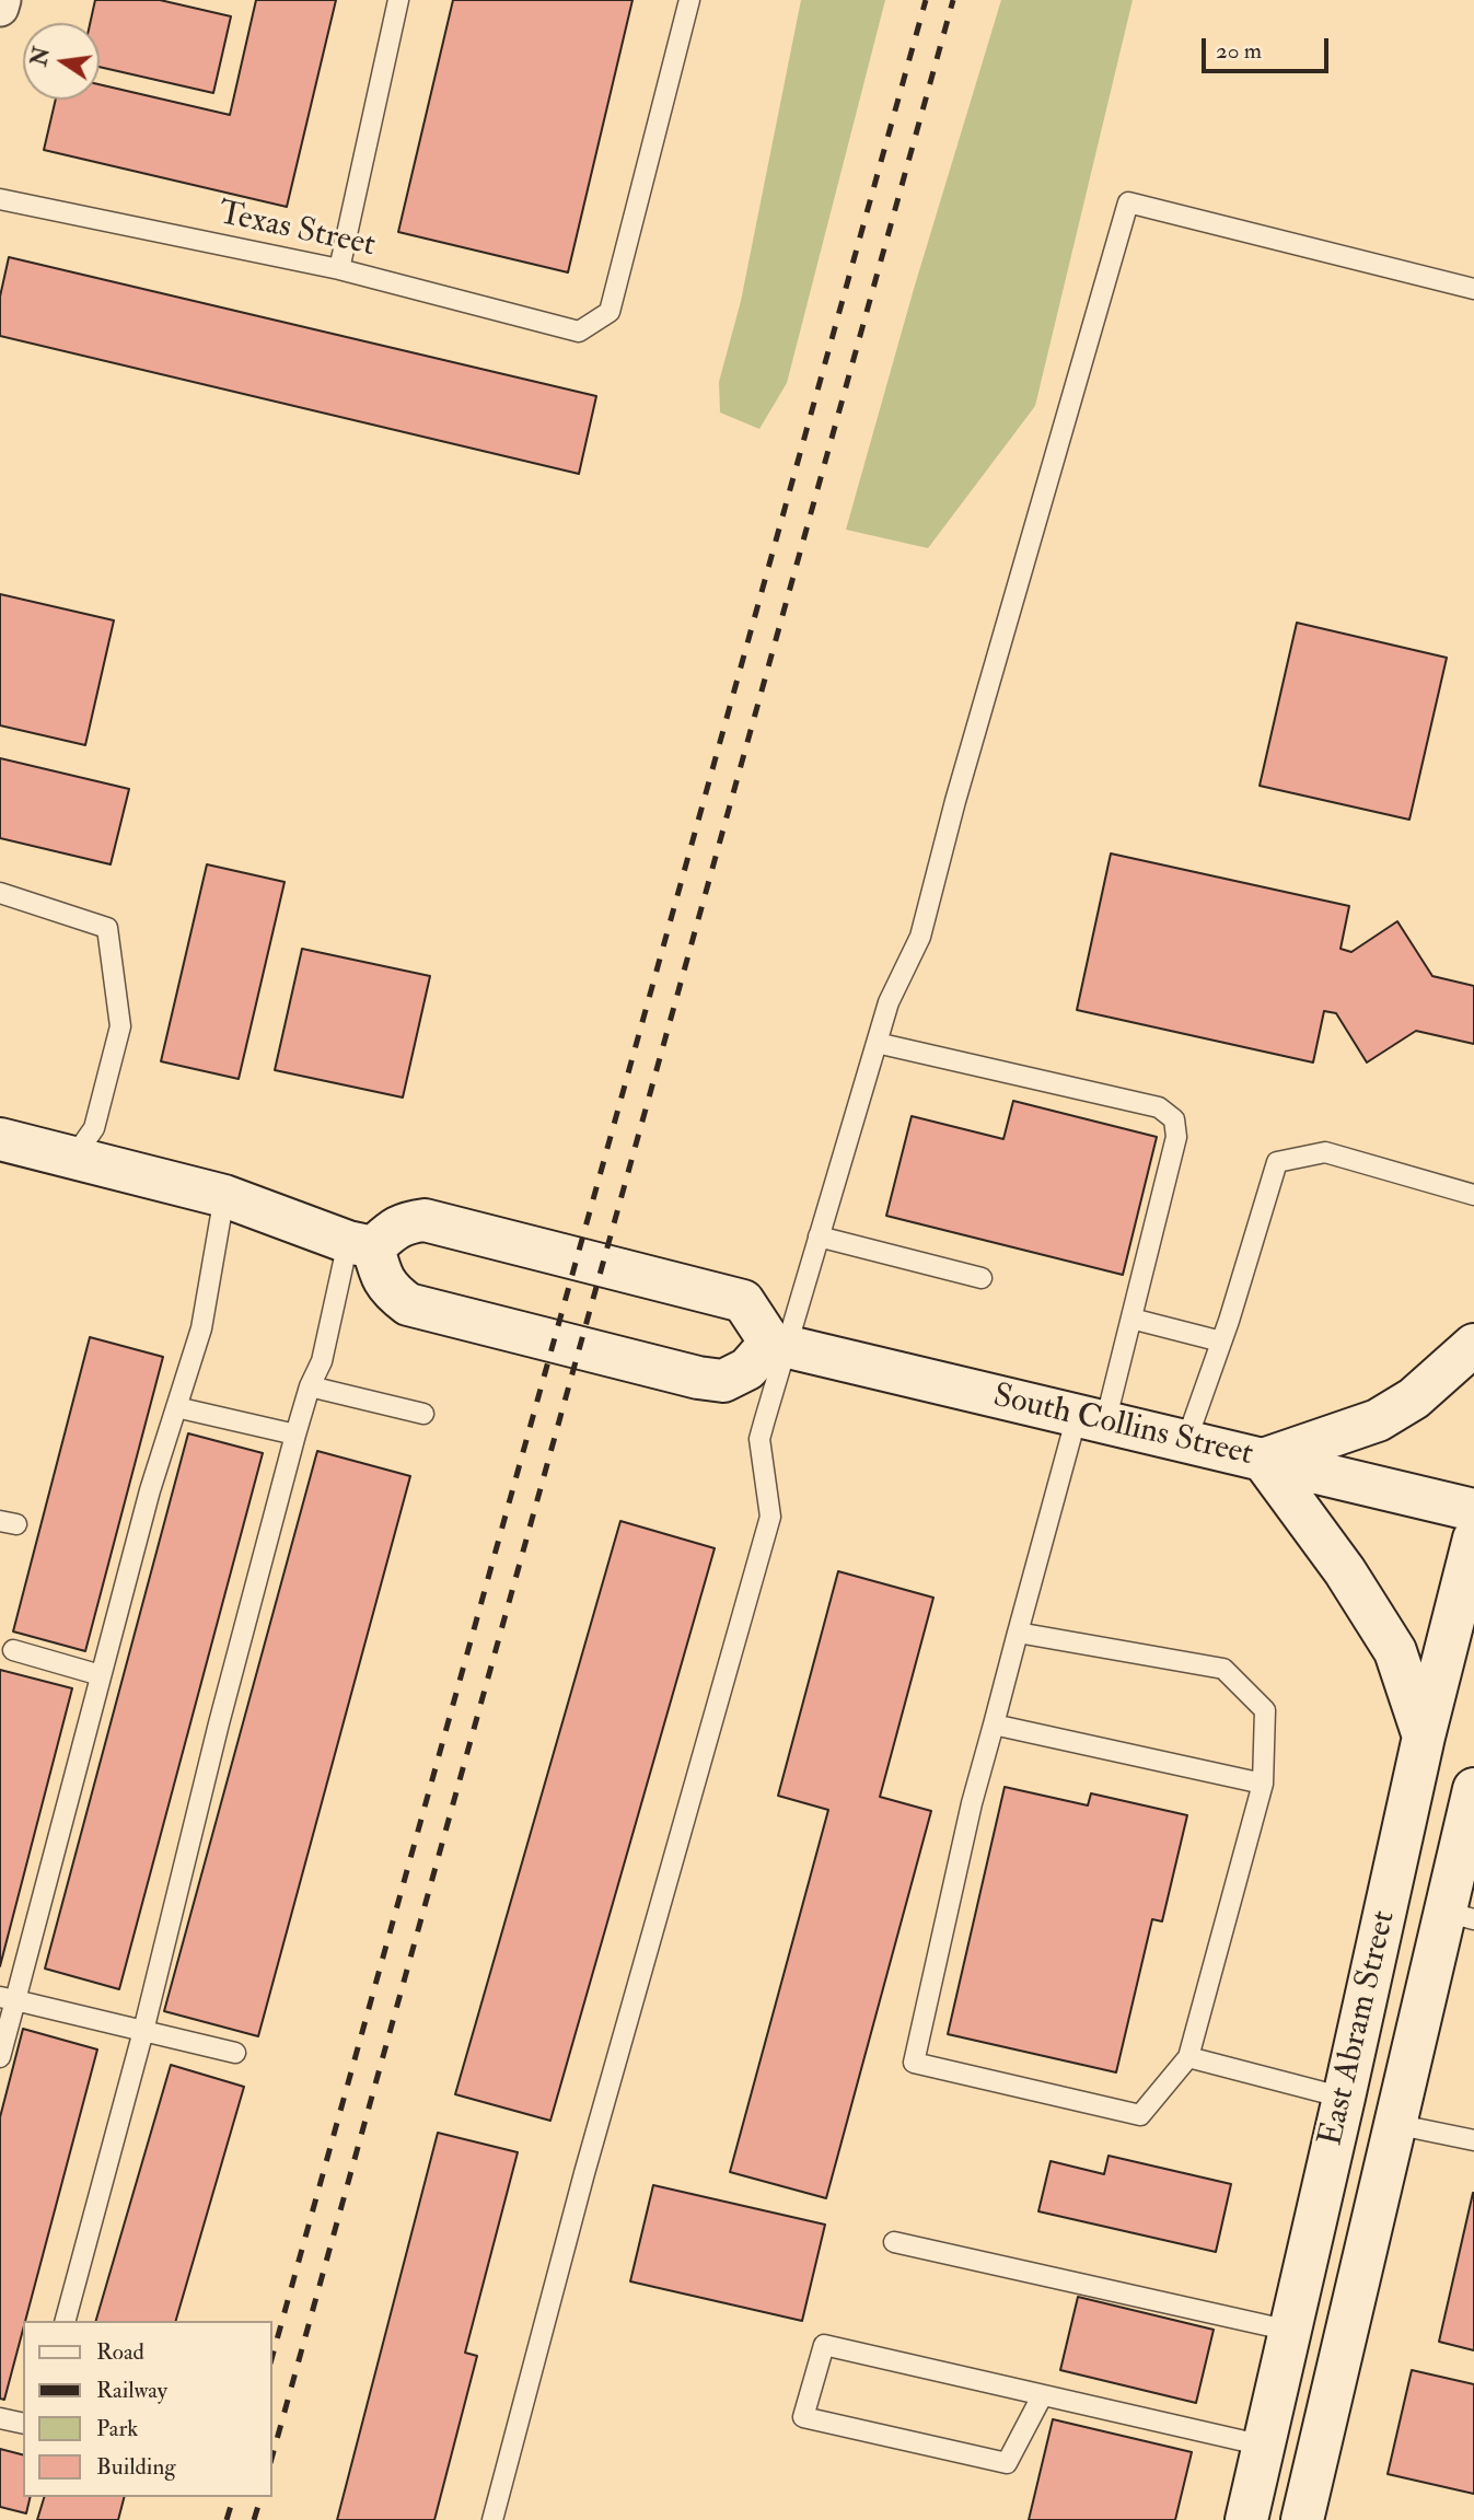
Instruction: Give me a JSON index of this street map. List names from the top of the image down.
{
  "streets": {
    "main road": ["South Collins Street", "East Abram Street"],
    "lane": ["Texas Street"]
  },
  "legend": [
    "Road",
    "Railway",
    "Park",
    "Building"
  ],
  "scale_bar": "20 m",
  "north": "left"
}
